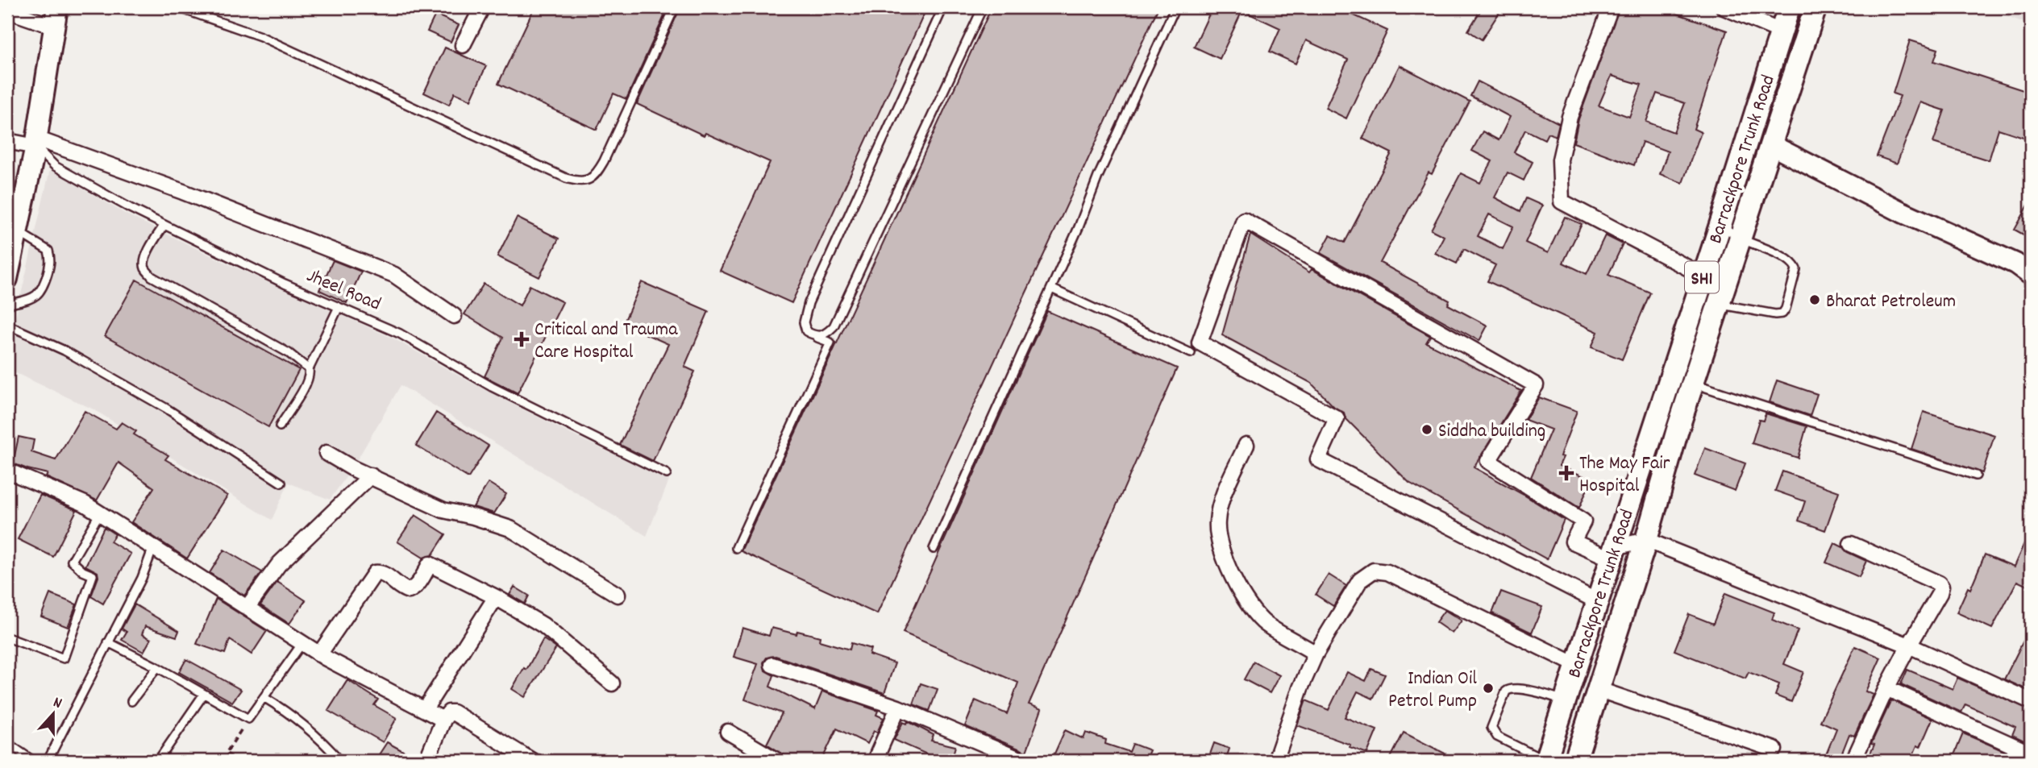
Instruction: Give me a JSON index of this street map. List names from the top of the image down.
{
  "streets": {
    "main road": ["Barrackpore Trunk Road", "SH1"],
    "lane": ["Jheel Road"]
  },
  "places": {
    "other": ["Bharat Petroleum", "Siddha building", "Indian Oil Petrol Pump"],
    "health": ["Critical and Trauma Care Hospital", "The May Fair Hospital"]
  },
  "north": "top"
}
